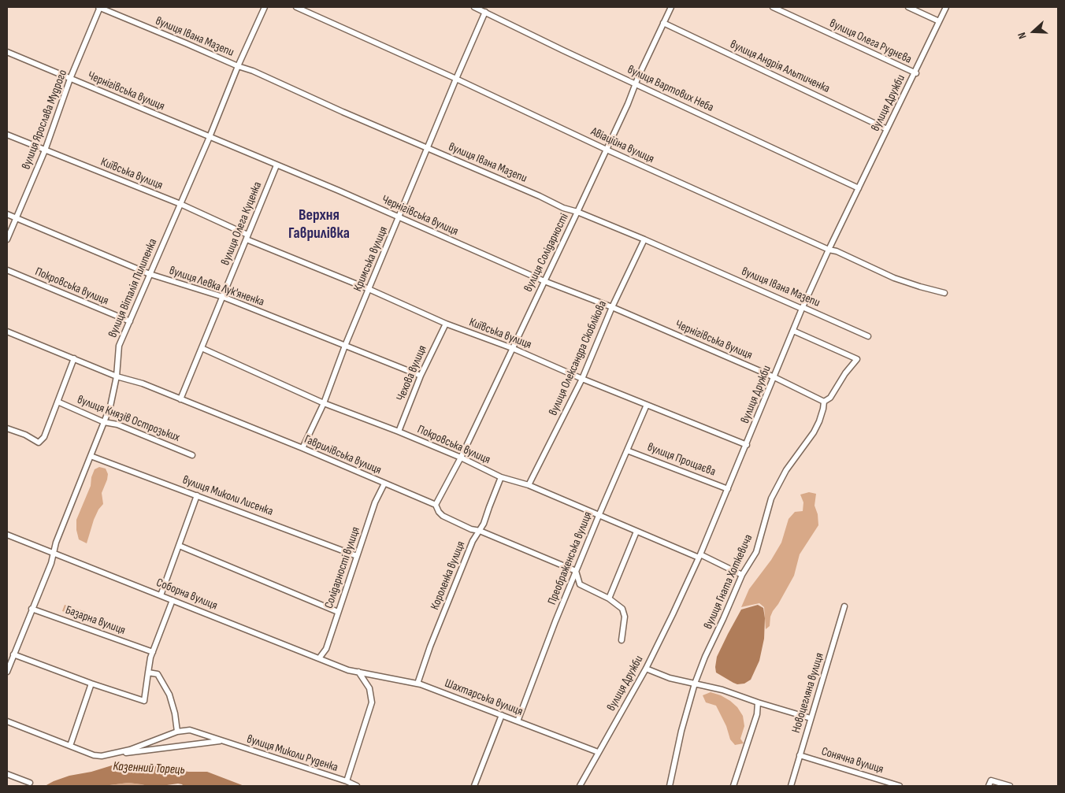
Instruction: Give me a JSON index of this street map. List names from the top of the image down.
{
  "streets": {
    "street": [
      "вулиця Івана Мазепи",
      "вулиця Олега Руднєва",
      "вулиця Андрія Альтиченка",
      "вулиця Вартових Неба",
      "Чернігівська вулиця",
      "вулиця Дружби",
      "вулиця Ярослава Мудрого",
      "Авіаційна вулиця",
      "Київська вулиця",
      "вулиця Олега Куценка",
      "вулиця Солідарності",
      "Кримська вулиця",
      "Покровська вулиця",
      "вулиця Левка Лук'яненка",
      "вулиця Віталія Пилипенка",
      "вулиця Олександра Скоблікова",
      "Чехова вулиця",
      "вулиця Князів Острозьких",
      "Гаврилівська вулиця",
      "вулиця Прощаєва",
      "вулиця Миколи Лисенка",
      "Преображенська вулиця",
      "Солідарності вулиця",
      "Короленка вулиця",
      "вулиця Гната Хоткевича",
      "Соборна вулиця",
      "Базарна вулиця",
      "Новоцегляна вулиця",
      "Шахтарська вулиця",
      "вулиця Миколи Руденка",
      "Сонячна вулиця"
    ]
  },
  "crossings": [
    ["вулиця Івана Мазепи", "вулиця Дружби"],
    ["вулиця Івана Мазепи", "вулиця Ярослава Мудрого"],
    ["вулиця Івана Мазепи", "вулиця Солідарності"],
    ["вулиця Івана Мазепи", "Кримська вулиця"],
    ["вулиця Івана Мазепи", "вулиця Віталія Пилипенка"],
    ["вулиця Івана Мазепи", "вулиця Олександра Скоблікова"],
    ["вулиця Олега Руднєва", "вулиця Дружби"],
    ["вулиця Андрія Альтиченка", "вулиця Дружби"],
    ["вулиця Андрія Альтиченка", "вулиця Солідарності"],
    ["вулиця Вартових Неба", "вулиця Дружби"],
    ["вулиця Вартових Неба", "вулиця Солідарності"],
    ["вулиця Вартових Неба", "Кримська вулиця"],
    ["Чернігівська вулиця", "вулиця Дружби"],
    ["Чернігівська вулиця", "вулиця Ярослава Мудрого"],
    ["Чернігівська вулиця", "вулиця Олега Куценка"],
    ["Чернігівська вулиця", "вулиця Солідарності"],
    ["Чернігівська вулиця", "Кримська вулиця"],
    ["Чернігівська вулиця", "вулиця Віталія Пилипенка"],
    ["Чернігівська вулиця", "вулиця Олександра Скоблікова"],
    ["Чернігівська вулиця", "вулиця Гната Хоткевича"],
    ["вулиця Дружби", "Авіаційна вулиця"],
    ["вулиця Дружби", "Київська вулиця"],
    ["вулиця Дружби", "Покровська вулиця"],
    ["вулиця Дружби", "вулиця Прощаєва"],
    ["вулиця Дружби", "вулиця Гната Хоткевича"],
    ["вулиця Дружби", "Шахтарська вулиця"],
    ["вулиця Ярослава Мудрого", "Київська вулиця"],
    ["вулиця Ярослава Мудрого", "вулиця Левка Лук'яненка"],
    ["Авіаційна вулиця", "вулиця Солідарності"],
    ["Авіаційна вулиця", "Кримська вулиця"],
    ["Київська вулиця", "вулиця Олега Куценка"],
    ["Київська вулиця", "вулиця Солідарності"],
    ["Київська вулиця", "Кримська вулиця"],
    ["Київська вулиця", "вулиця Віталія Пилипенка"],
    ["Київська вулиця", "вулиця Олександра Скоблікова"],
    ["Київська вулиця", "Чехова вулиця"],
    ["Київська вулиця", "Преображенська вулиця"],
    ["вулиця Олега Куценка", "Покровська вулиця"],
    ["вулиця Олега Куценка", "вулиця Левка Лук'яненка"],
    ["вулиця Олега Куценка", "Гаврилівська вулиця"],
    ["вулиця Солідарності", "Покровська вулиця"],
    ["вулиця Солідарності", "Гаврилівська вулиця"],
    ["Кримська вулиця", "Покровська вулиця"],
    ["Кримська вулиця", "вулиця Левка Лук'яненка"],
    ["Кримська вулиця", "Гаврилівська вулиця"],
    ["Покровська вулиця", "вулиця Віталія Пилипенка"],
    ["Покровська вулиця", "вулиця Олександра Скоблікова"],
    ["Покровська вулиця", "Чехова вулиця"],
    ["Покровська вулиця", "Преображенська вулиця"],
    ["Покровська вулиця", "Короленка вулиця"],
    ["Покровська вулиця", "вулиця Гната Хоткевича"],
    ["вулиця Левка Лук'яненка", "вулиця Віталія Пилипенка"],
    ["вулиця Левка Лук'яненка", "Чехова вулиця"],
    ["вулиця Віталія Пилипенка", "вулиця Князів Острозьких"],
    ["вулиця Віталія Пилипенка", "Гаврилівська вулиця"],
    ["вулиця Віталія Пилипенка", "вулиця Миколи Лисенка"],
    ["вулиця Віталія Пилипенка", "Соборна вулиця"],
    ["вулиця Віталія Пилипенка", "Базарна вулиця"],
    ["Гаврилівська вулиця", "Преображенська вулиця"],
    ["Гаврилівська вулиця", "Солідарності вулиця"],
    ["Гаврилівська вулиця", "Короленка вулиця"],
    ["вулиця Прощаєва", "Преображенська вулиця"],
    ["вулиця Миколи Лисенка", "Солідарності вулиця"],
    ["Преображенська вулиця", "Шахтарська вулиця"],
    ["Солідарності вулиця", "Соборна вулиця"],
    ["Короленка вулиця", "Шахтарська вулиця"],
    ["Соборна вулиця", "Шахтарська вулиця"],
    ["Новоцегляна вулиця", "Сонячна вулиця"]
  ],
  "districts": ["Верхня Гаврилівка"],
  "water": ["Казенний Торець"],
  "north": "left"
}
